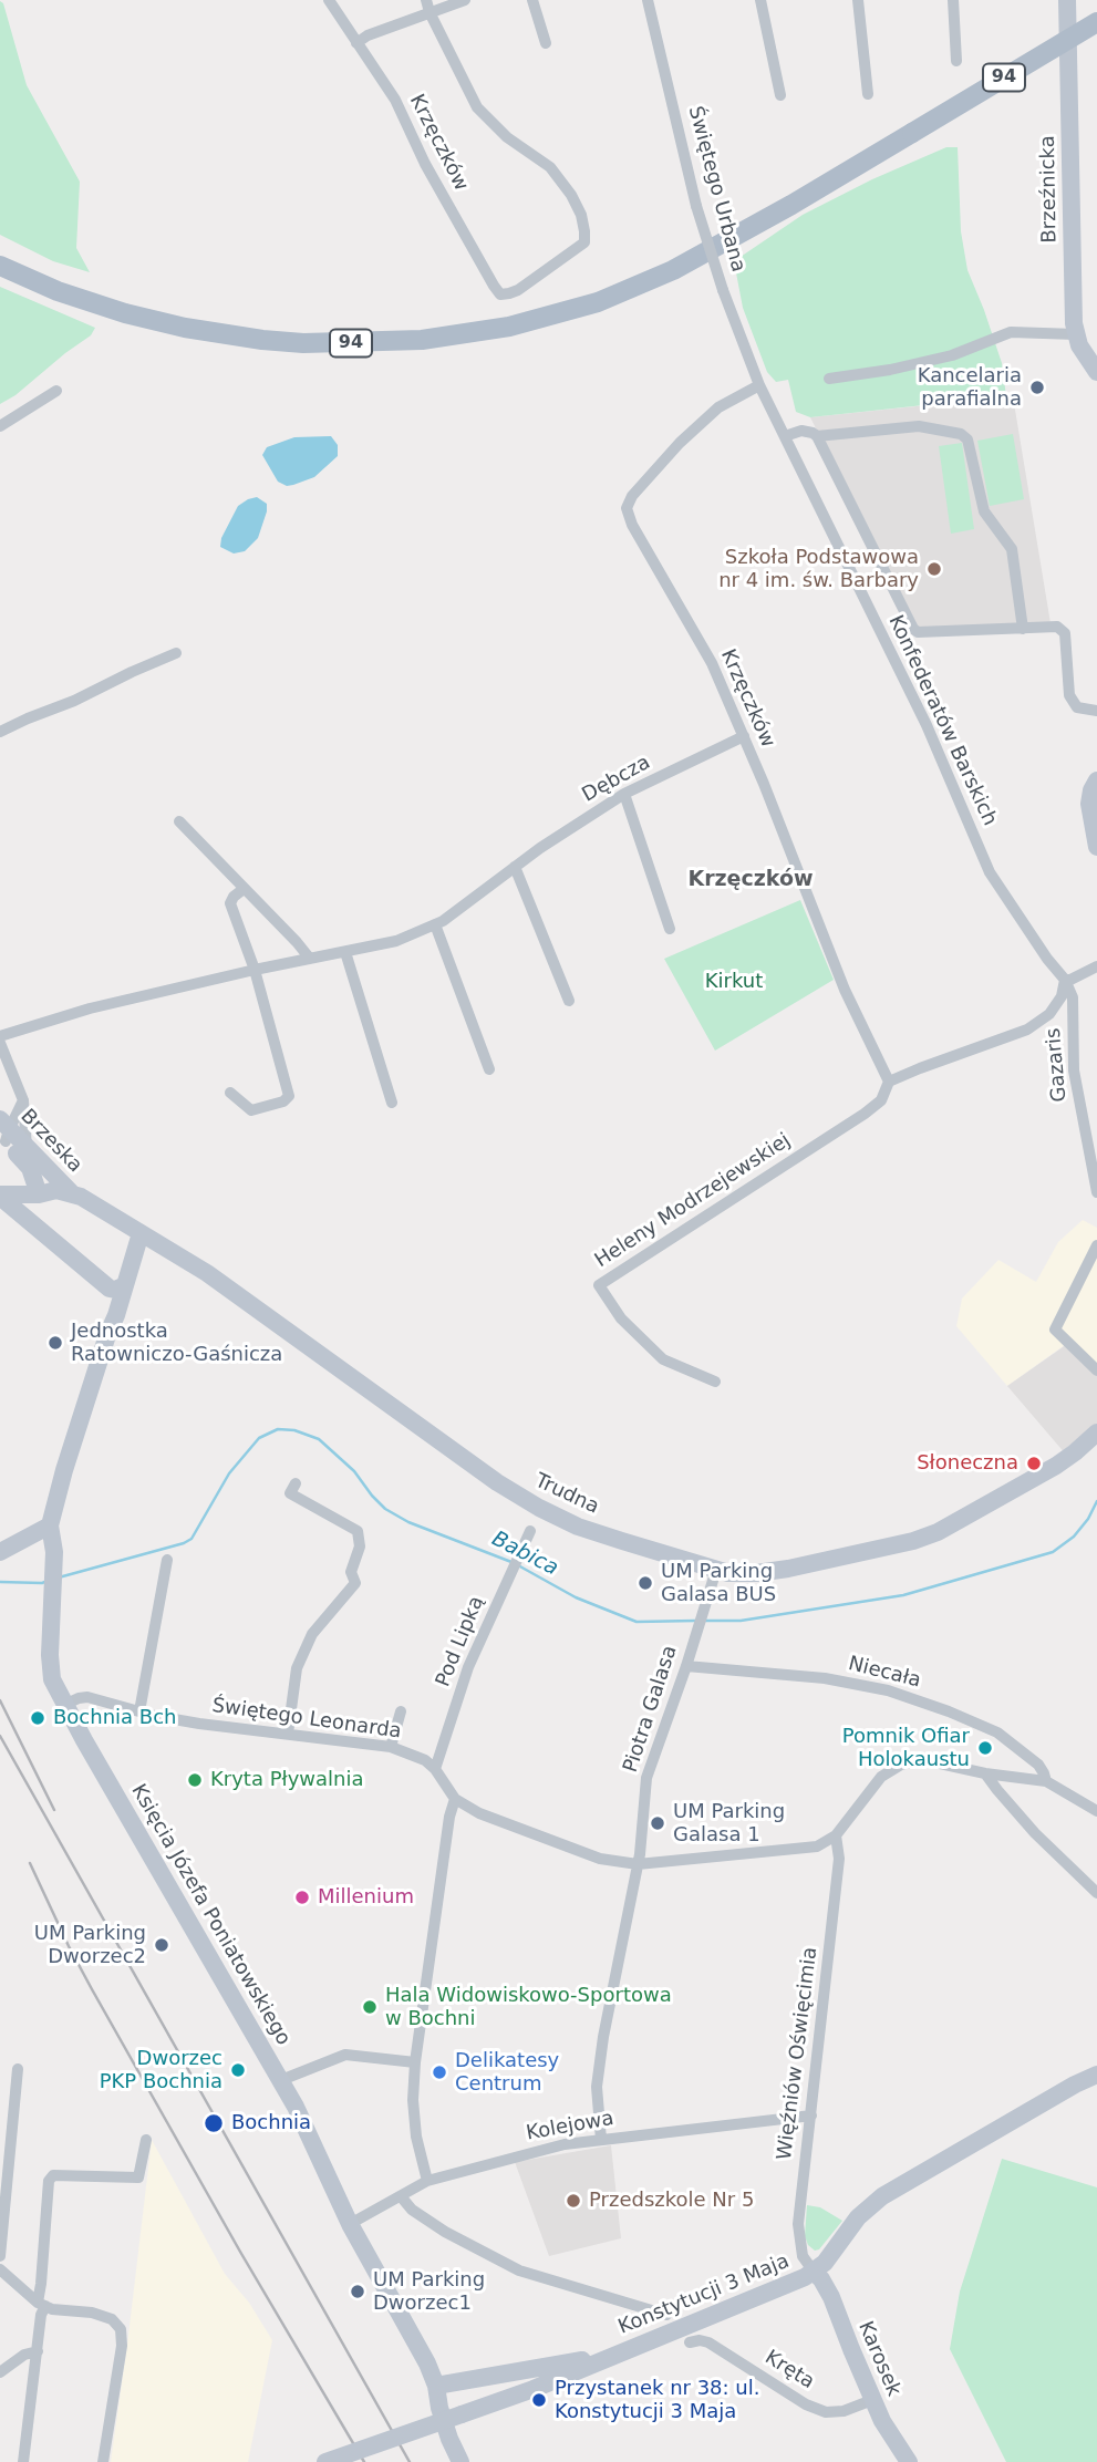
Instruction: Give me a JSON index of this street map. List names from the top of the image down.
{
  "streets": {
    "main road": [
      "94",
      "Brzeźnicka",
      "Brzeska",
      "Trudna",
      "Księcia Józefa Poniatowskiego",
      "Konstytucji 3 Maja",
      "Karosek"
    ],
    "street": [
      "Krzęczków",
      "Świętego Urbana",
      "Konfederatów Barskich",
      "Dębcza",
      "Gazaris",
      "Heleny Modrzejewskiej",
      "Pod Lipką",
      "Niecała",
      "Piotra Galasa",
      "Świętego Leonarda",
      "Więźniów Oświęcimia",
      "Kolejowa",
      "Kręta"
    ]
  },
  "crossings": [
    ["Krzęczków", "Świętego Urbana"],
    ["Krzęczków", "Konfederatów Barskich"],
    ["Krzęczków", "Dębcza"],
    ["Krzęczków", "Heleny Modrzejewskiej"],
    ["Świętego Urbana", "Konfederatów Barskich"],
    ["Konfederatów Barskich", "Gazaris"],
    ["Brzeska", "Trudna"],
    ["Trudna", "Piotra Galasa"],
    ["Trudna", "Księcia Józefa Poniatowskiego"],
    ["Pod Lipką", "Świętego Leonarda"],
    ["Niecała", "Piotra Galasa"],
    ["Niecała", "Świętego Leonarda"],
    ["Niecała", "Więźniów Oświęcimia"],
    ["Piotra Galasa", "Świętego Leonarda"],
    ["Piotra Galasa", "Kolejowa"],
    ["Świętego Leonarda", "Księcia Józefa Poniatowskiego"],
    ["Świętego Leonarda", "Więźniów Oświęcimia"],
    ["Księcia Józefa Poniatowskiego", "Kolejowa"],
    ["Więźniów Oświęcimia", "Kolejowa"],
    ["Więźniów Oświęcimia", "Konstytucji 3 Maja"],
    ["Więźniów Oświęcimia", "Karosek"],
    ["Konstytucji 3 Maja", "Karosek"],
    ["Karosek", "Kręta"]
  ],
  "districts": ["Krzęczków"],
  "water": ["Babica"],
  "parks": ["Kirkut"],
  "places": [
    "Kancelaria parafialna",
    "Szkoła Podstawowa nr 4 im. św. Barbary",
    "Jednostka Ratowniczo-Gaśnicza",
    "Słoneczna",
    "UM Parking Galasa BUS",
    "Bochnia Bch",
    "Pomnik Ofiar Holokaustu",
    "Kryta Pływalnia",
    "UM Parking Galasa 1",
    "Millenium",
    "UM Parking Dworzec2",
    "Hala Widowiskowo-Sportowa w Bochni",
    "Dworzec PKP Bochnia",
    "Delikatesy Centrum",
    "Bochnia",
    "Przedszkole Nr 5",
    "UM Parking Dworzec1",
    "Przystanek nr 38: ul. Konstytucji 3 Maja"
  ]
}
